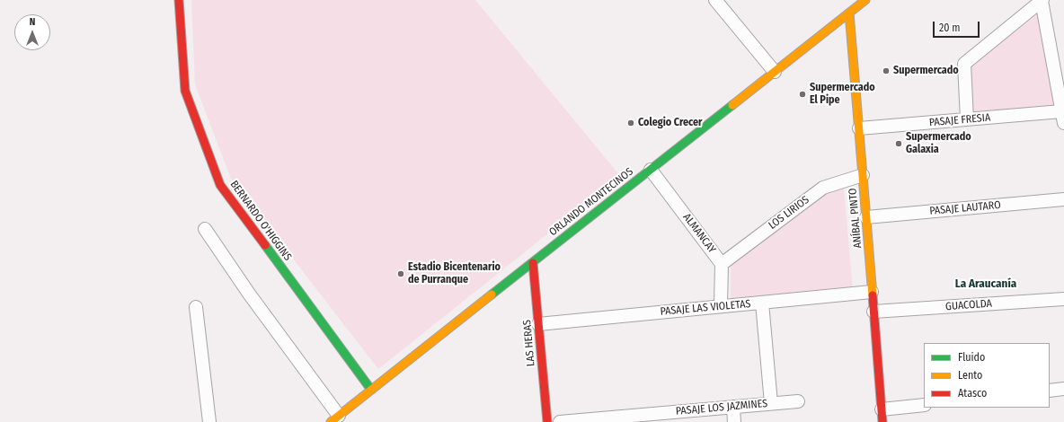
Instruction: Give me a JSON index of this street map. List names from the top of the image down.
{
  "streets": {
    "main road": [
      "ORLANDO MONTECINOS",
      "ANÍBAL PINTO",
      "BERNARDO O'HIGGINS",
      "LAS HERAS"
    ],
    "street": [
      "PASAJE FRESIA",
      "PASAJE LAUTARO",
      "LOS LIRIOS",
      "ALMANCAY",
      "GUACOLDA",
      "PASAJE LAS VIOLETAS",
      "PASAJE LOS JAZMINES"
    ]
  },
  "crossings": [
    ["PASAJE FRESIA", "ANÍBAL PINTO"],
    ["ORLANDO MONTECINOS", "ANÍBAL PINTO"],
    ["ORLANDO MONTECINOS", "BERNARDO O'HIGGINS"],
    ["ORLANDO MONTECINOS", "ALMANCAY"],
    ["ORLANDO MONTECINOS", "LAS HERAS"],
    ["PASAJE LAUTARO", "ANÍBAL PINTO"],
    ["LOS LIRIOS", "ANÍBAL PINTO"],
    ["LOS LIRIOS", "ALMANCAY"],
    ["ANÍBAL PINTO", "GUACOLDA"],
    ["ANÍBAL PINTO", "PASAJE LAS VIOLETAS"],
    ["ALMANCAY", "PASAJE LAS VIOLETAS"],
    ["PASAJE LAS VIOLETAS", "LAS HERAS"]
  ],
  "districts": ["La Araucanía"],
  "places": [
    "Supermercado",
    "Supermercado El Pipe",
    "Colegio Crecer",
    "Supermercado Galaxia",
    "Estadio Bicentenario de Purranque"
  ],
  "legend": ["Fluido", "Lento", "Atasco"],
  "scale_bar": "20 m",
  "north": "top"
}
